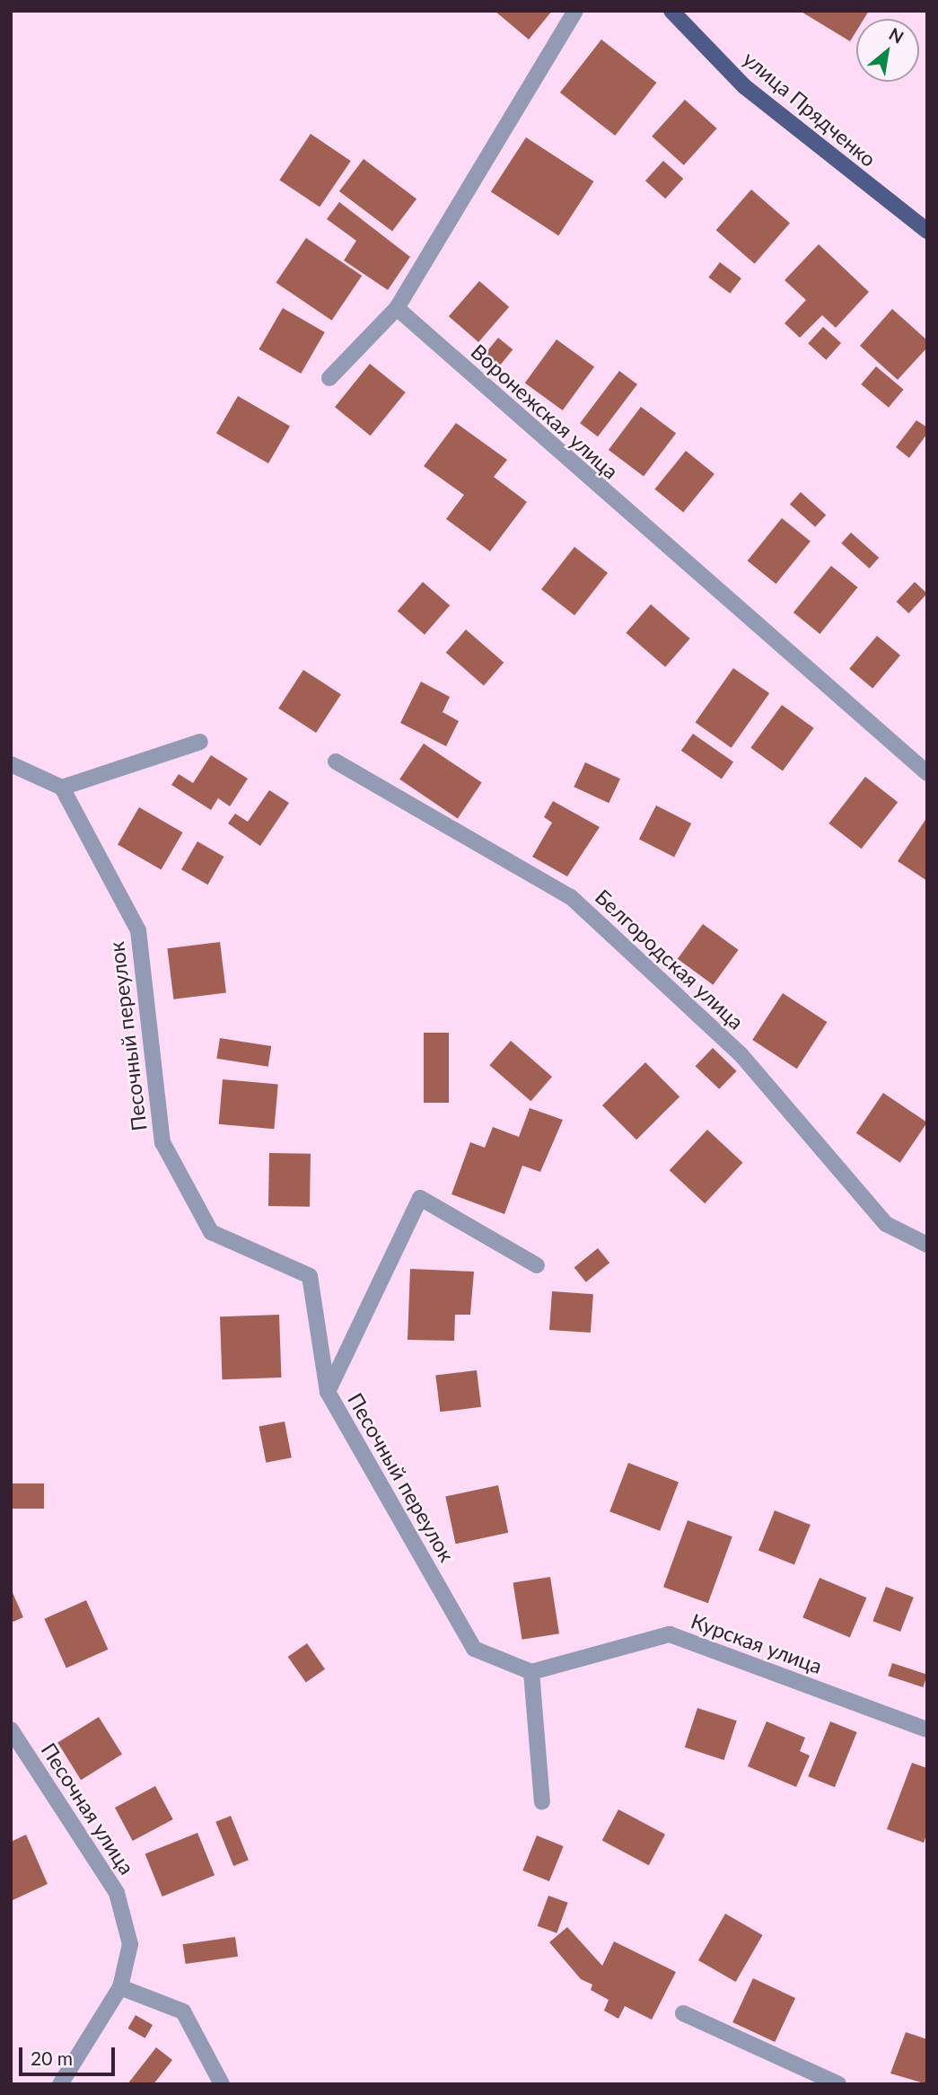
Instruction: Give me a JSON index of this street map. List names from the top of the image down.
{
  "streets": {
    "main road": ["улица Прядченко"],
    "street": [
      "Воронежская улица",
      "Белгородская улица",
      "Песочный переулок",
      "Курская улица",
      "Песочная улица"
    ]
  },
  "crossings": [
    ["Песочный переулок", "Курская улица"]
  ],
  "scale_bar": "20 m",
  "north": "top right"
}
